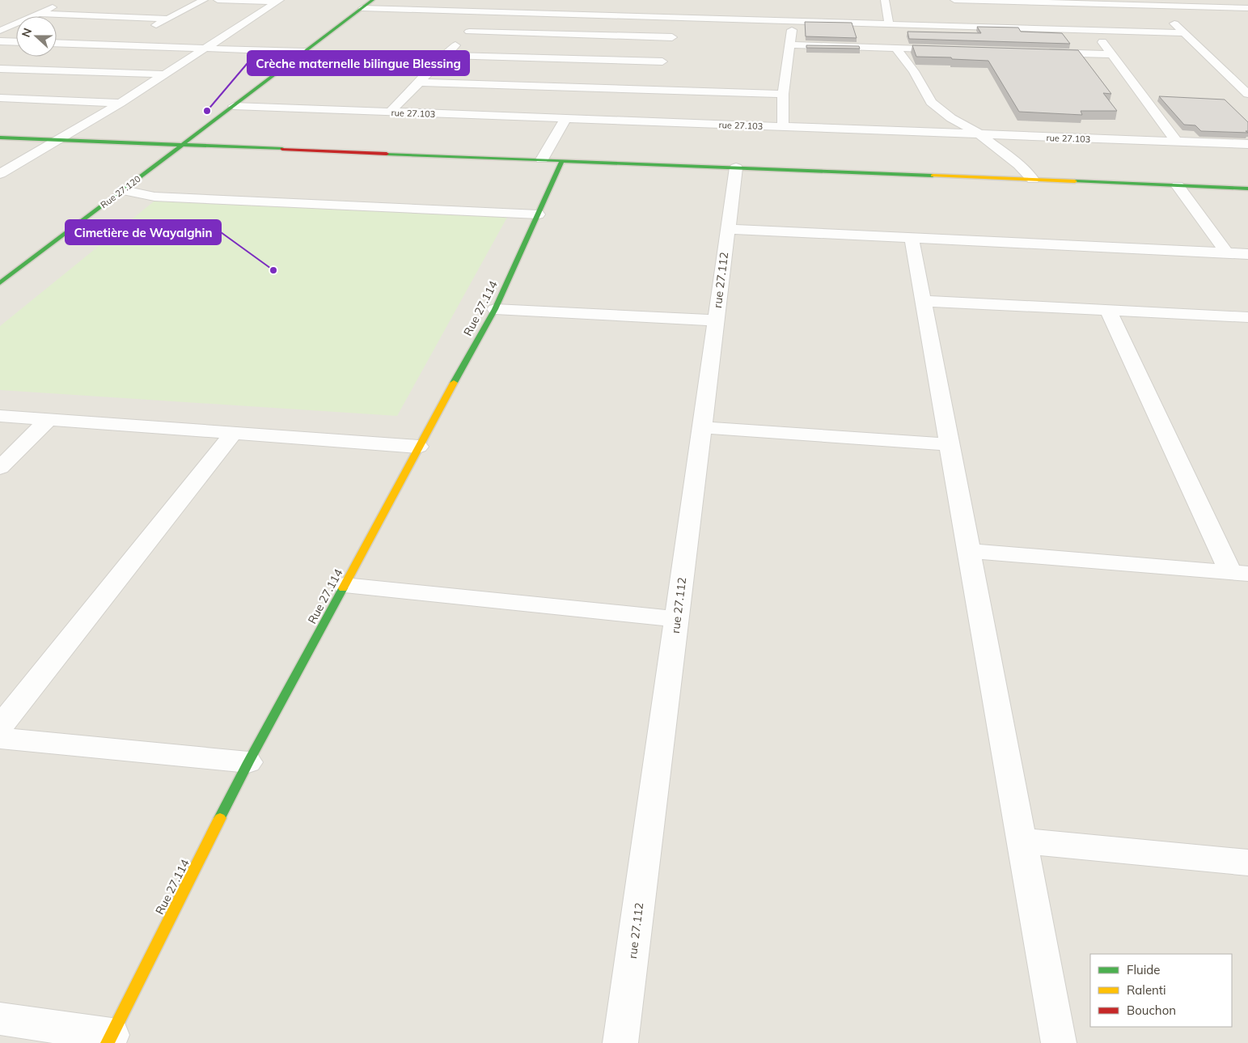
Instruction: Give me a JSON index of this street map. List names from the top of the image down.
{
  "streets": {
    "street": [
      "rue 27.103",
      "Rue 27.120",
      "rue 27.112",
      "Rue 27.114"
    ]
  },
  "crossings": [
    ["rue 27.103", "Rue 27.120"]
  ],
  "places": ["Crèche maternelle bilingue Blessing", "Cimetière de Wayalghin"],
  "legend": ["Fluide", "Ralenti", "Bouchon"],
  "north": "left"
}
